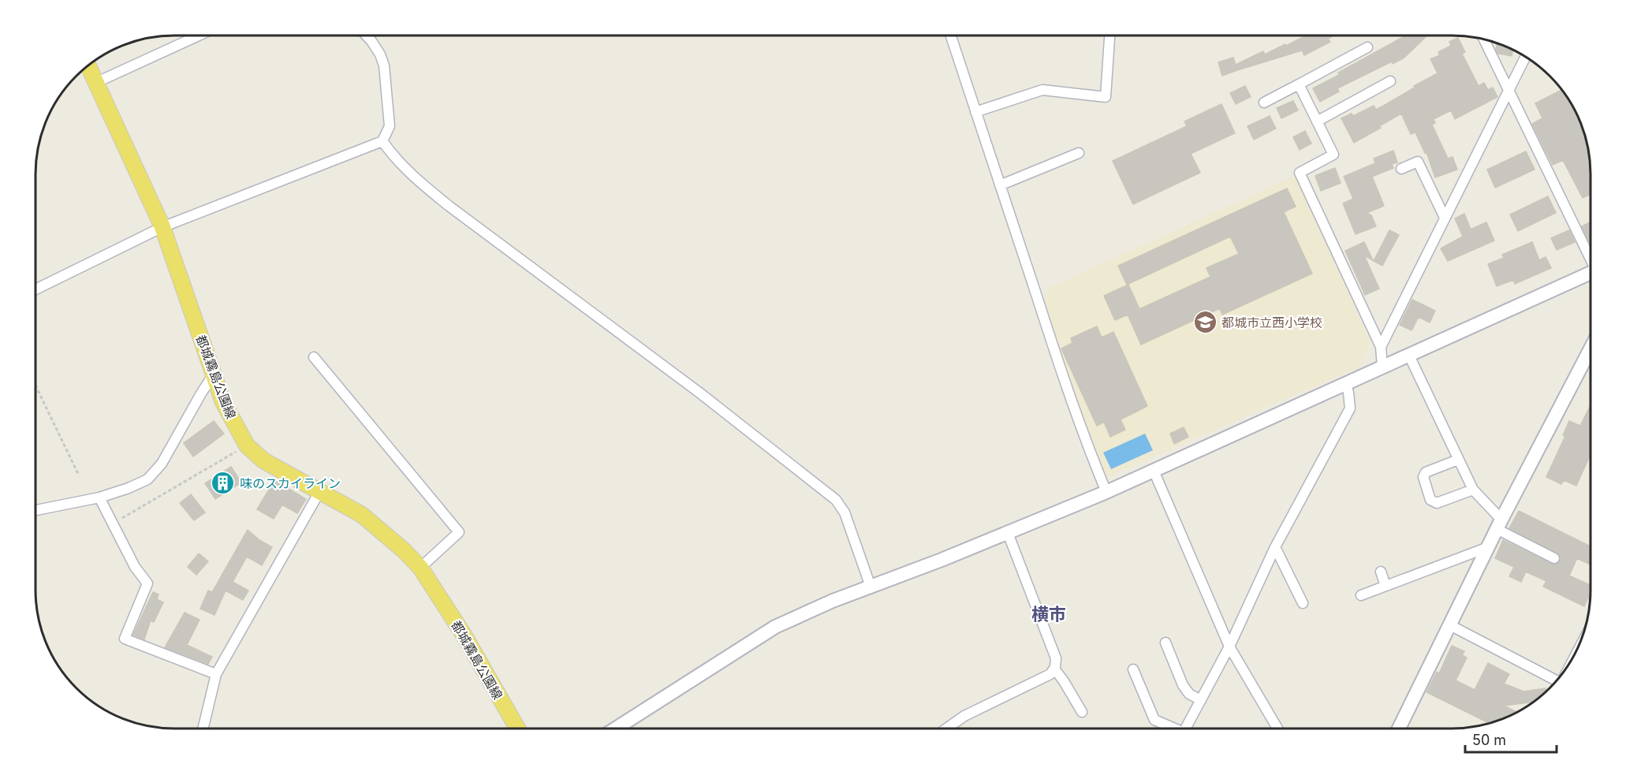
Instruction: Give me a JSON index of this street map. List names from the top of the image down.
{
  "streets": {
    "main road": ["都城霧島公園線"]
  },
  "districts": ["横市"],
  "places": {
    "school or university": ["都城市立西小学校"],
    "building": ["味のスカイライン"]
  },
  "scale_bar": "50 m"
}
